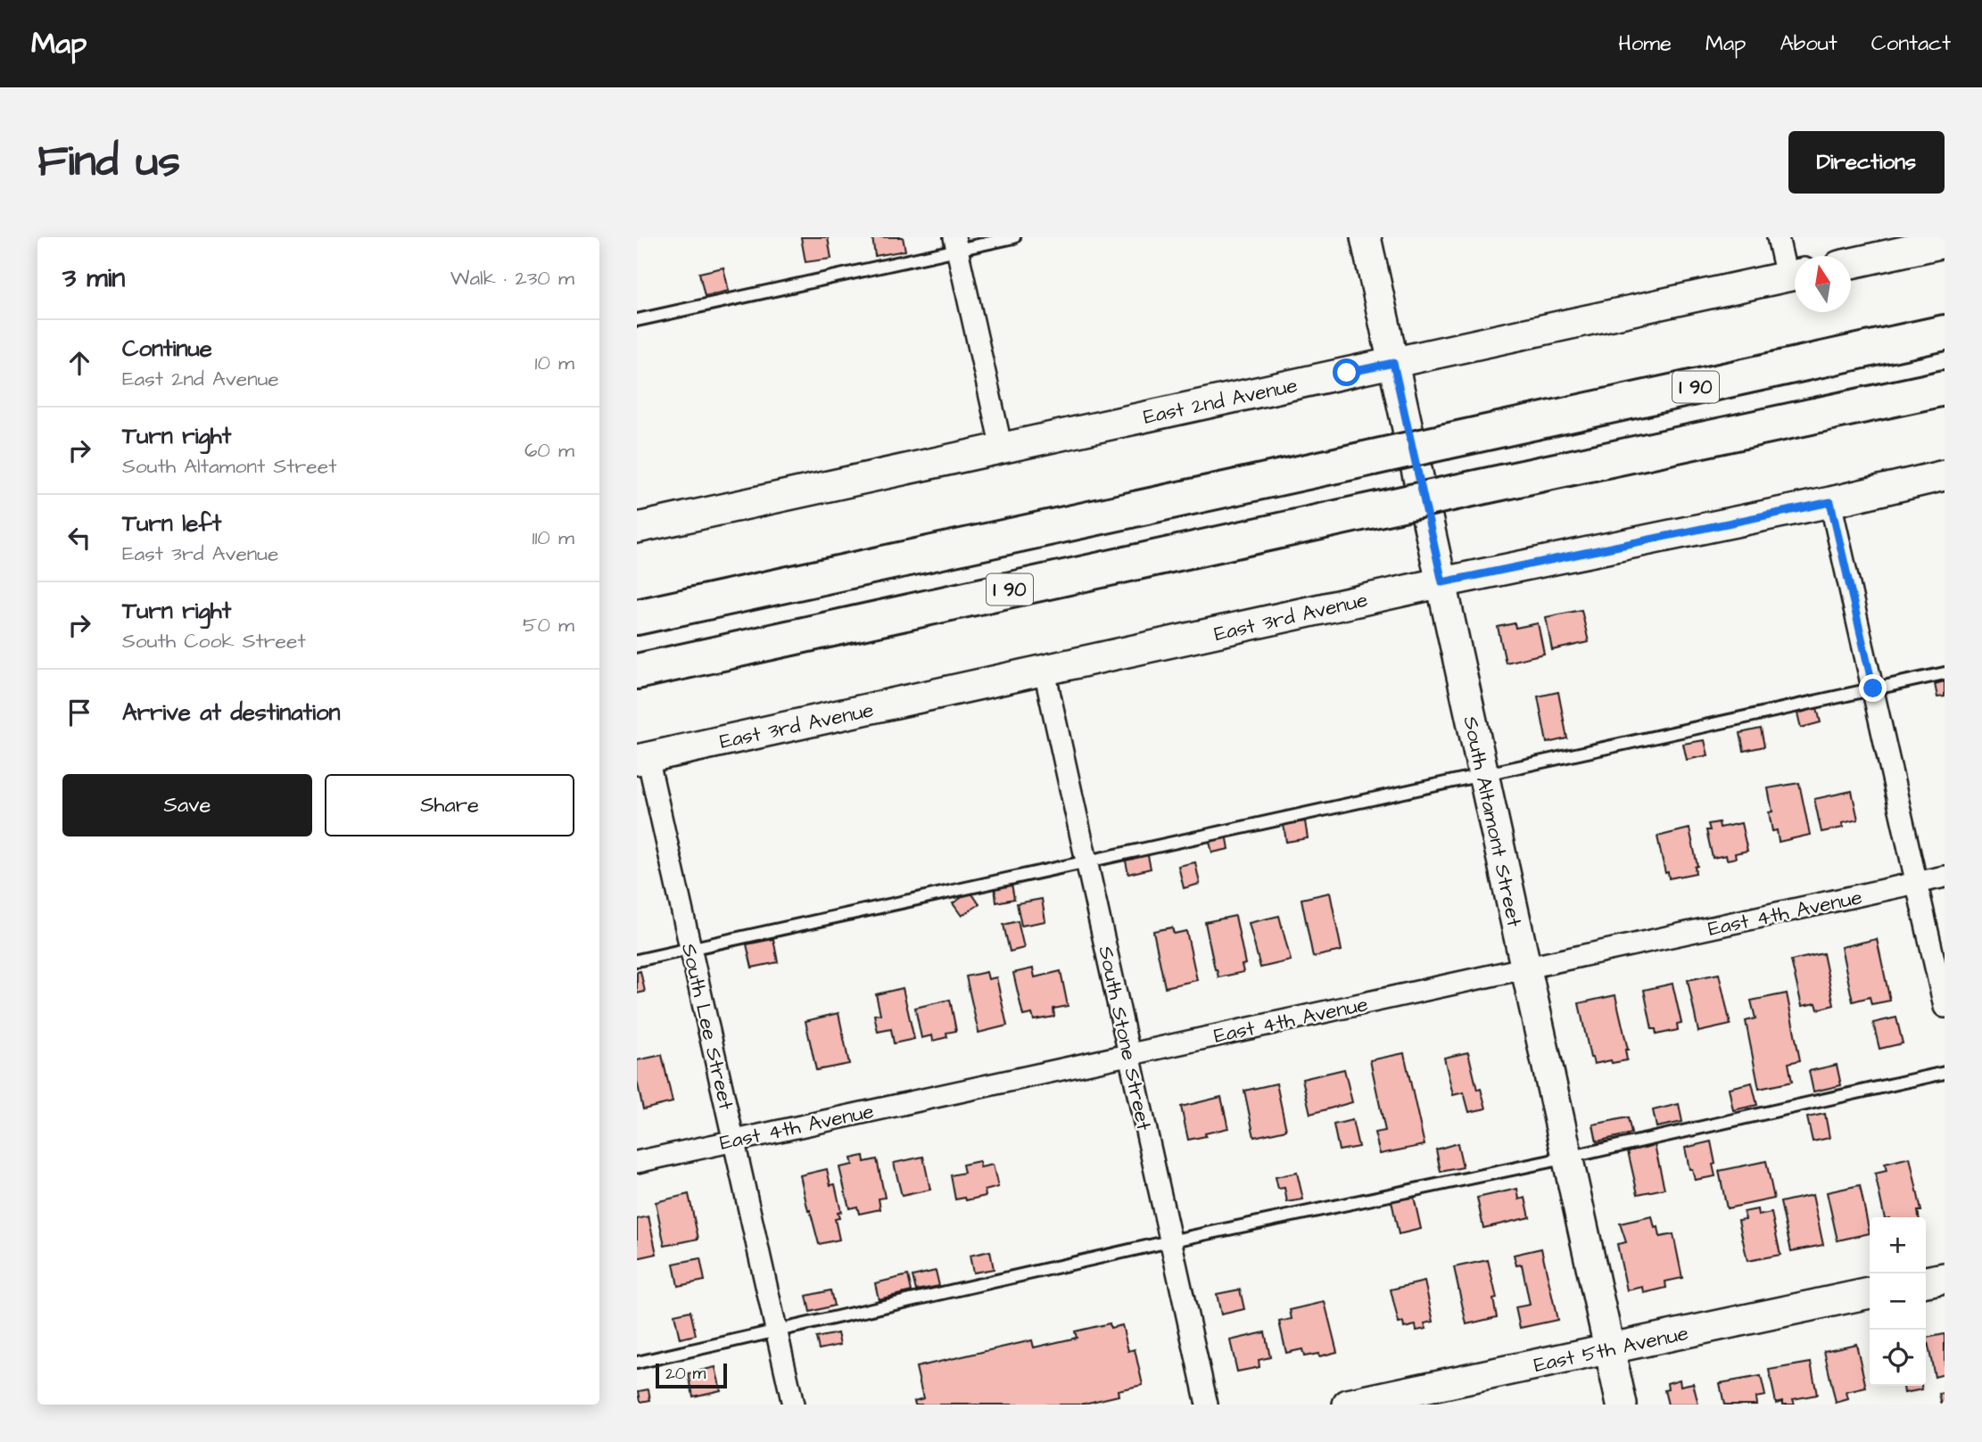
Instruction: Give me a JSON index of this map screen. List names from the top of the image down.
{
  "streets": {
    "highway": ["I 90"],
    "street": [
      "East 2nd Avenue",
      "East 3rd Avenue",
      "South Altamont Street",
      "East 4th Avenue",
      "South Lee Street",
      "South Stone Street",
      "East 5th Avenue"
    ]
  },
  "crossings": [
    ["East 2nd Avenue", "South Altamont Street"],
    ["East 3rd Avenue", "South Altamont Street"],
    ["East 3rd Avenue", "South Lee Street"],
    ["East 3rd Avenue", "South Stone Street"],
    ["South Altamont Street", "East 4th Avenue"],
    ["South Altamont Street", "East 5th Avenue"],
    ["East 4th Avenue", "South Lee Street"],
    ["East 4th Avenue", "South Stone Street"]
  ],
  "scale_bar": "20 m",
  "north": "top",
  "page": {
    "header": "Map",
    "nav": [
      "Home",
      "Map",
      "About",
      "Contact"
    ],
    "buttons": [
      "Directions",
      ["Save", "Share"]
    ],
    "title": "Find us",
    "heading": ["3 min", "Walk · 230 m"],
    "list": [
      ["Continue", "East 2nd Avenue", "10 m"],
      ["Turn right", "South Altamont Street", "60 m"],
      ["Turn left", "East 3rd Avenue", "110 m"],
      ["Turn right", "South Cook Street", "50 m"],
      "Arrive at destination"
    ],
    "map_buttons": ["+", "−"],
    "scale": "20 m"
  }
}
